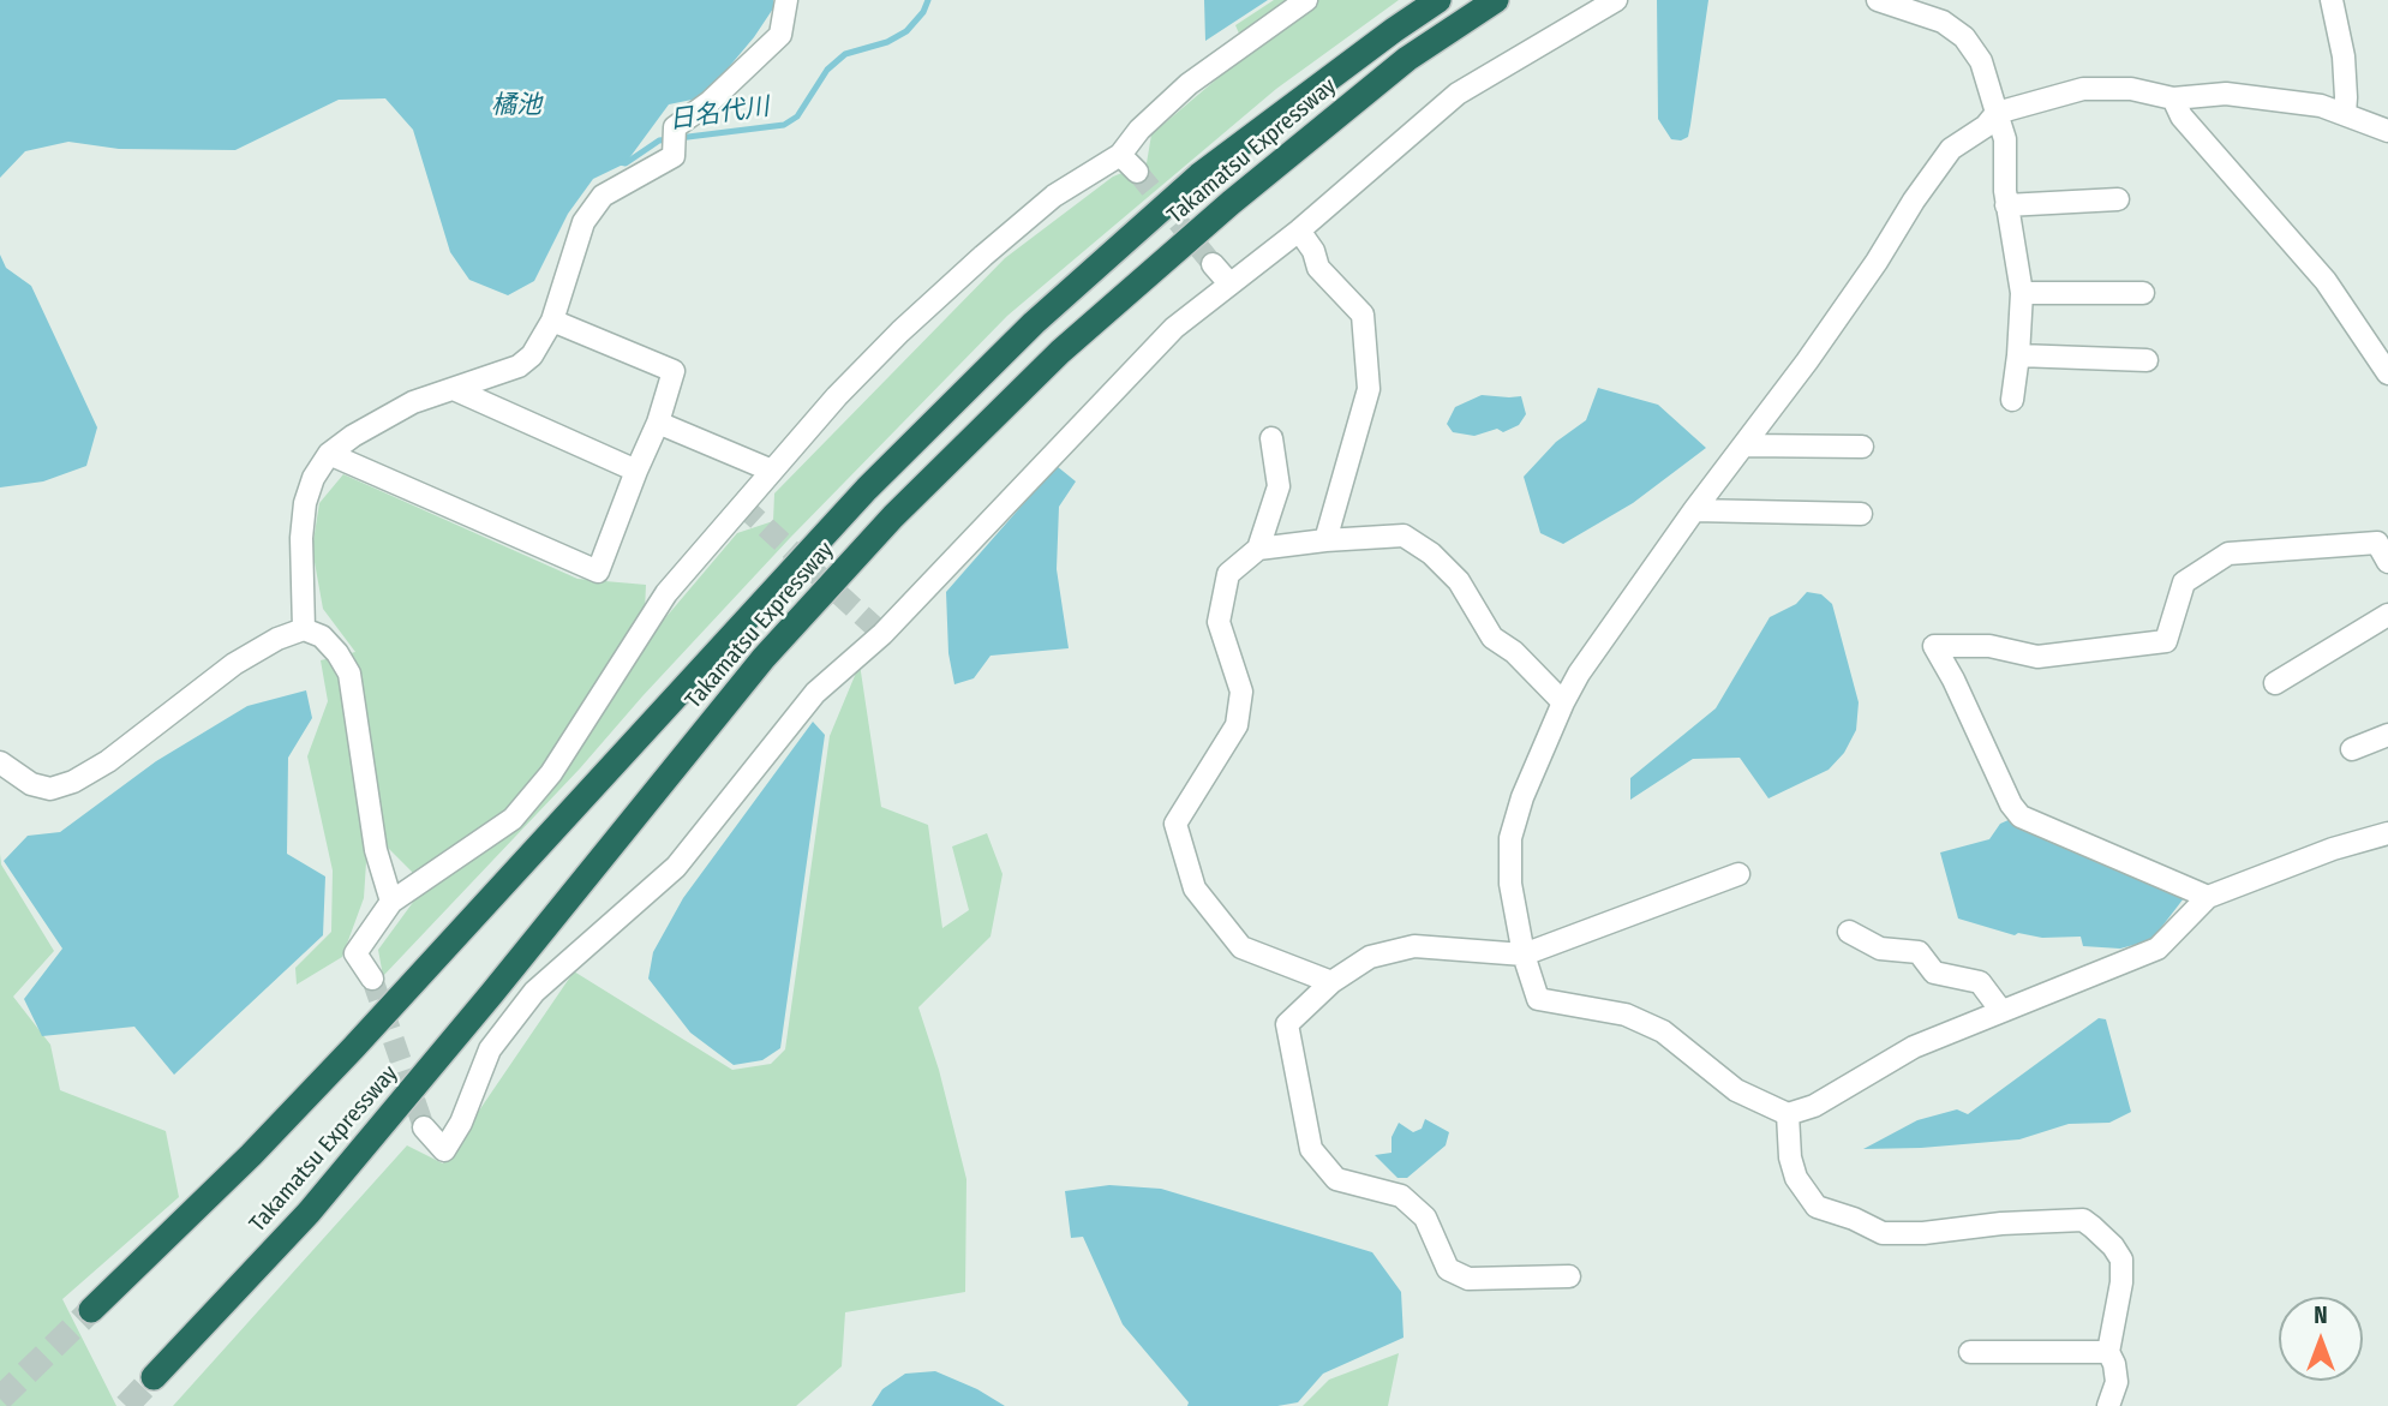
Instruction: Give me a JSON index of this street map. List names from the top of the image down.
{
  "streets": {
    "highway": ["Takamatsu Expressway"]
  },
  "water": ["橘池", "日名代川"],
  "north": "top"
}
